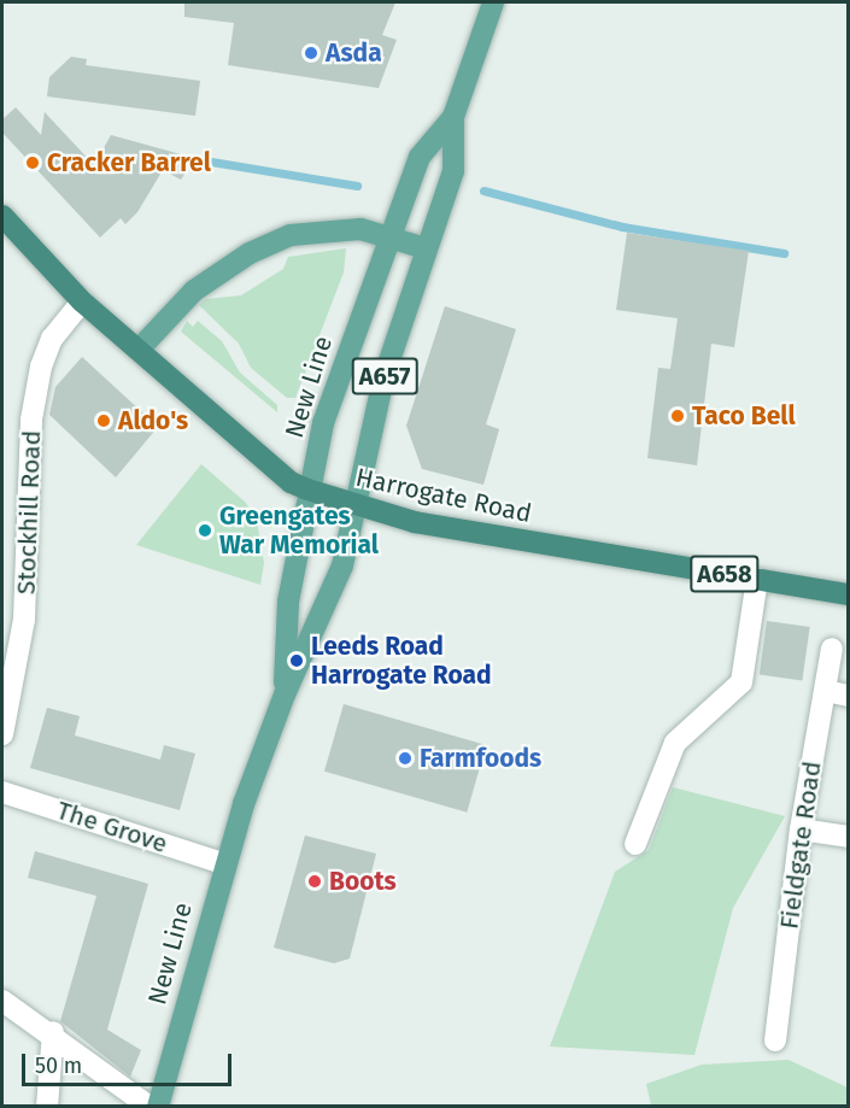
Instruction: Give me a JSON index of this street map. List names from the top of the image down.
{
  "streets": {
    "highway": ["Harrogate Road", "A658"],
    "main road": ["A657", "New Line"],
    "street": ["Stockhill Road", "The Grove", "Fieldgate Road"]
  },
  "crossings": [
    ["New Line", "Harrogate Road"],
    ["New Line", "The Grove"],
    ["Harrogate Road", "Stockhill Road"]
  ],
  "places": [
    "Asda",
    "Cracker Barrel",
    "Taco Bell",
    "Aldo's",
    "Greengates War Memorial",
    "Leeds Road Harrogate Road",
    "Farmfoods",
    "Boots"
  ],
  "scale_bar": "50 m"
}
